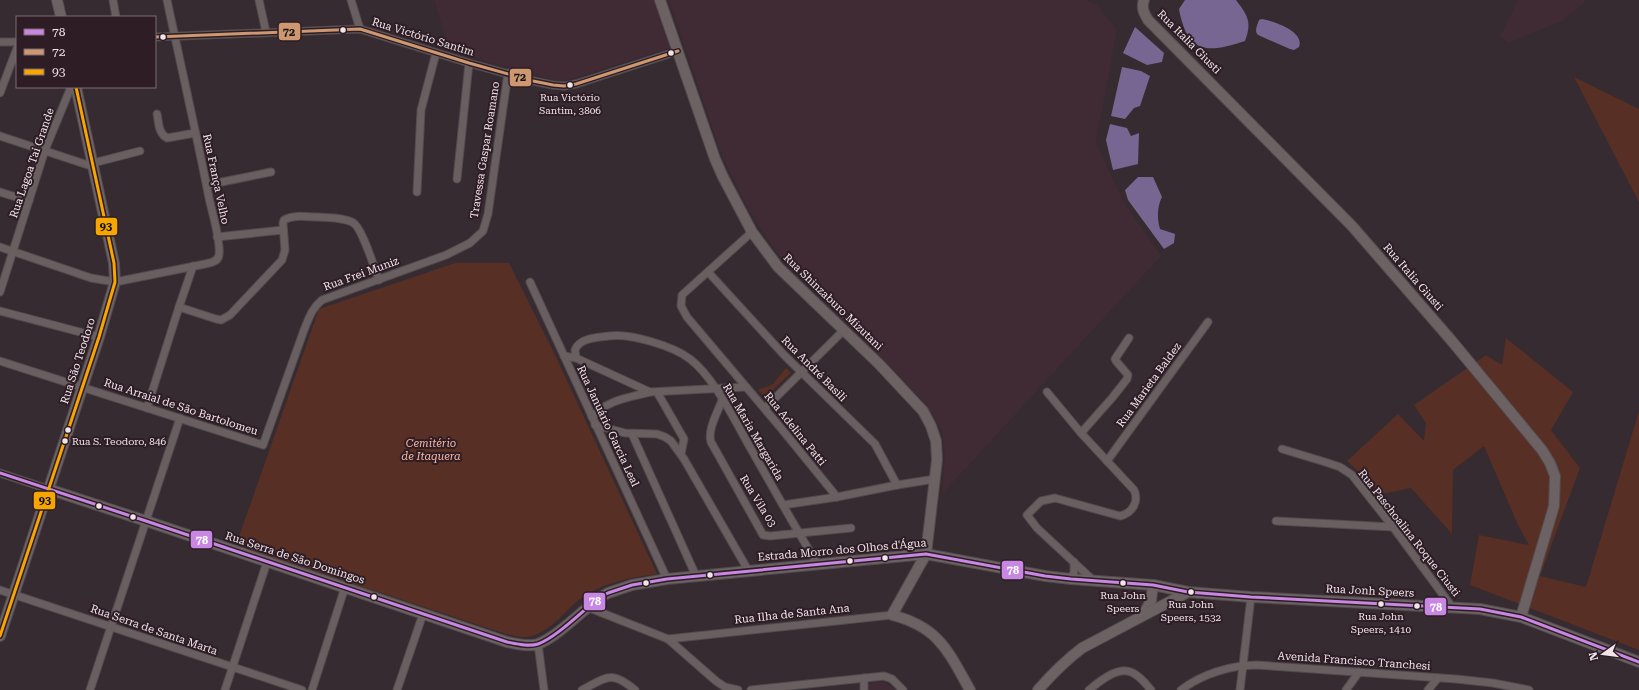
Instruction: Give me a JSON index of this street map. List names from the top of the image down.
{
  "streets": {
    "main road": [
      "Rua Italia Giusti",
      "Rua Shinzaburo Mizutani",
      "Rua São Teodoro",
      "Estrada Morro dos Olhos d'Água",
      "Rua Serra de São Domingos",
      "Rua Jonh Speers",
      "Rua Ilha de Santa Ana"
    ],
    "street": [
      "Rua Victório Santim",
      "Travessa Gaspar Roamano",
      "Rua Lagoa Tai Grande",
      "Rua França Velho",
      "Rua Frei Muniz",
      "Rua André Basili",
      "Rua Marieta Baldez",
      "Rua Arraial de São Bartolomeu",
      "Rua Januário Garcia Leal",
      "Rua Adelina Patti",
      "Rua Maria Margarida",
      "Rua Vila 03",
      "Rua Paschoalina Roque Ciusti",
      "Rua Serra de Santa Marta",
      "Avenida Francisco Tranchesi"
    ]
  },
  "crossings": [
    ["Rua Victório Santim", "Travessa Gaspar Roamano"],
    ["Rua Victório Santim", "Rua França Velho"],
    ["Rua Victório Santim", "Rua Shinzaburo Mizutani"],
    ["Rua Italia Giusti", "Rua Jonh Speers"],
    ["Travessa Gaspar Roamano", "Rua Frei Muniz"],
    ["Rua França Velho", "Rua São Teodoro"],
    ["Rua Frei Muniz", "Rua Arraial de São Bartolomeu"],
    ["Rua Shinzaburo Mizutani", "Estrada Morro dos Olhos d'Água"],
    ["Rua Shinzaburo Mizutani", "Rua Ilha de Santa Ana"],
    ["Rua São Teodoro", "Rua Arraial de São Bartolomeu"],
    ["Rua São Teodoro", "Rua Serra de São Domingos"],
    ["Rua São Teodoro", "Rua Serra de Santa Marta"],
    ["Rua André Basili", "Rua Adelina Patti"],
    ["Rua Januário Garcia Leal", "Estrada Morro dos Olhos d'Água"],
    ["Rua Maria Margarida", "Rua Vila 03"],
    ["Rua Maria Margarida", "Estrada Morro dos Olhos d'Água"],
    ["Rua Paschoalina Roque Ciusti", "Rua Jonh Speers"],
    ["Estrada Morro dos Olhos d'Água", "Rua Serra de São Domingos"],
    ["Estrada Morro dos Olhos d'Água", "Rua Jonh Speers"],
    ["Estrada Morro dos Olhos d'Água", "Rua Ilha de Santa Ana"]
  ],
  "parks": ["Cemitério de Itaquera"],
  "places": [
    "Rua Victório Santim, 3806",
    "Rua S. Teodoro, 846",
    "Rua John Speers",
    "Rua John Speers, 1532",
    "Rua John Speers, 1410"
  ],
  "lines": ["transit line 72", "transit line 93", "transit line 78"],
  "legend": ["78", "72", "93"],
  "north": "left"
}
